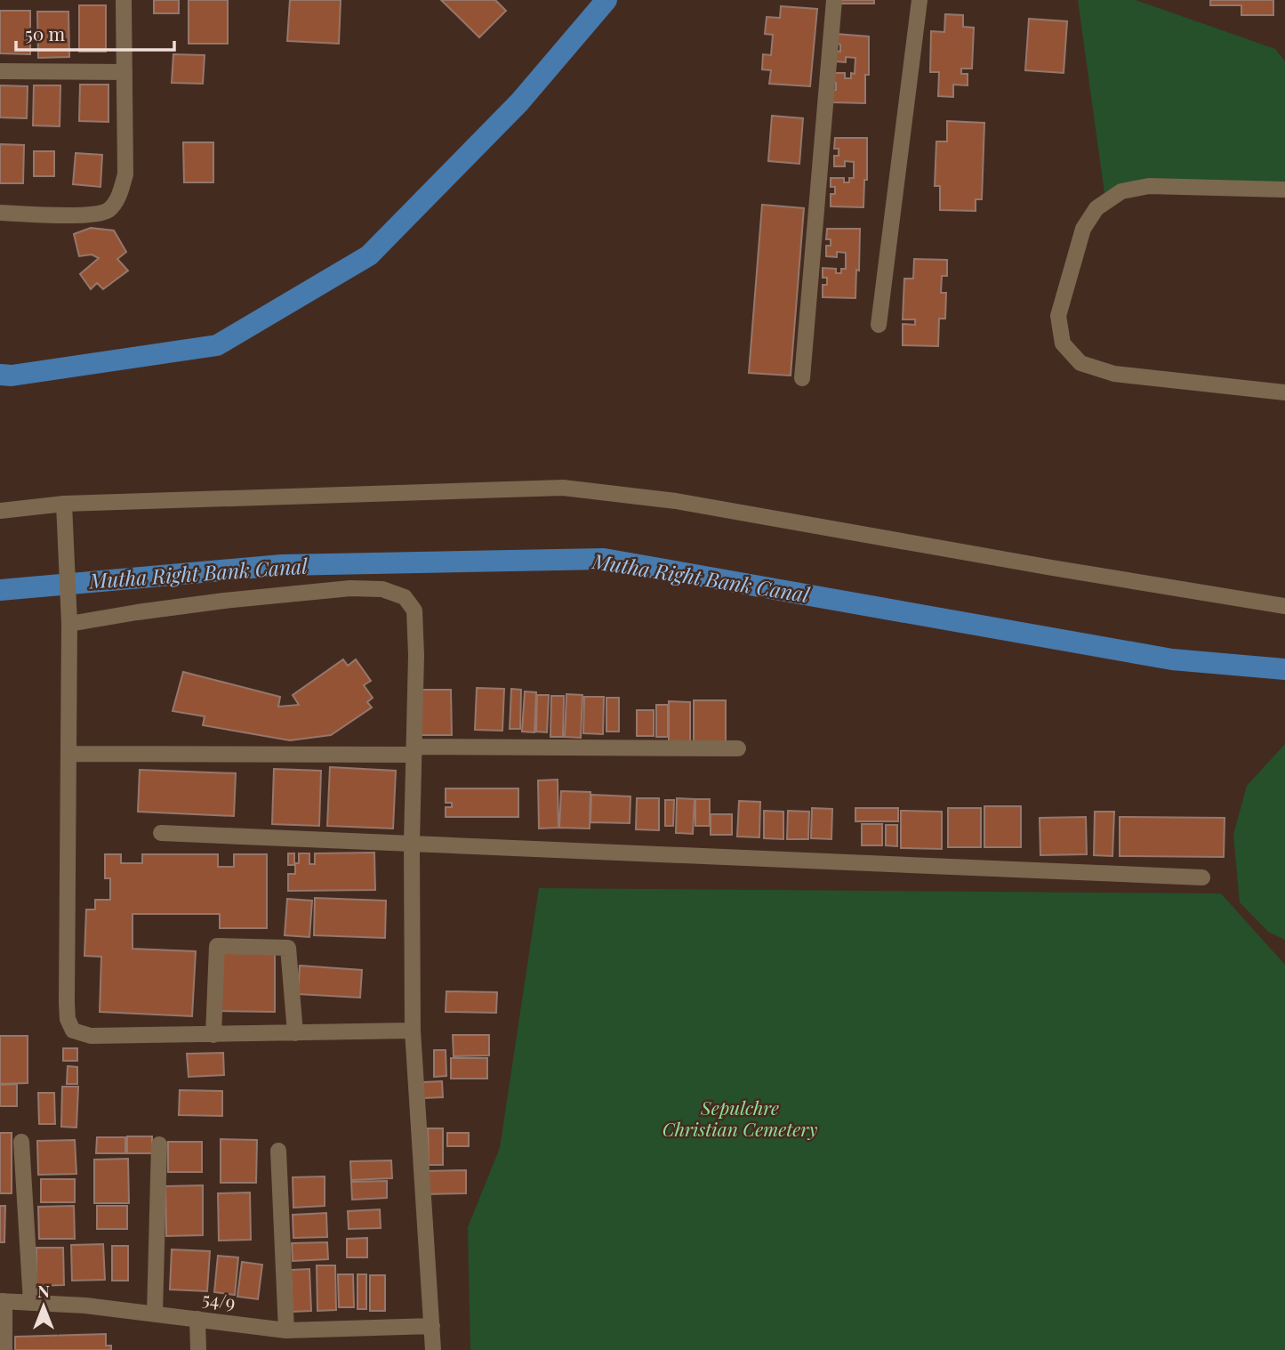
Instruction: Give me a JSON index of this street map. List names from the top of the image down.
{
  "streets": {
    "street": ["54/9"]
  },
  "water": ["Mutha Right Bank Canal"],
  "parks": ["Sepulchre Christian Cemetery"],
  "scale_bar": "50 m",
  "north": "top"
}
